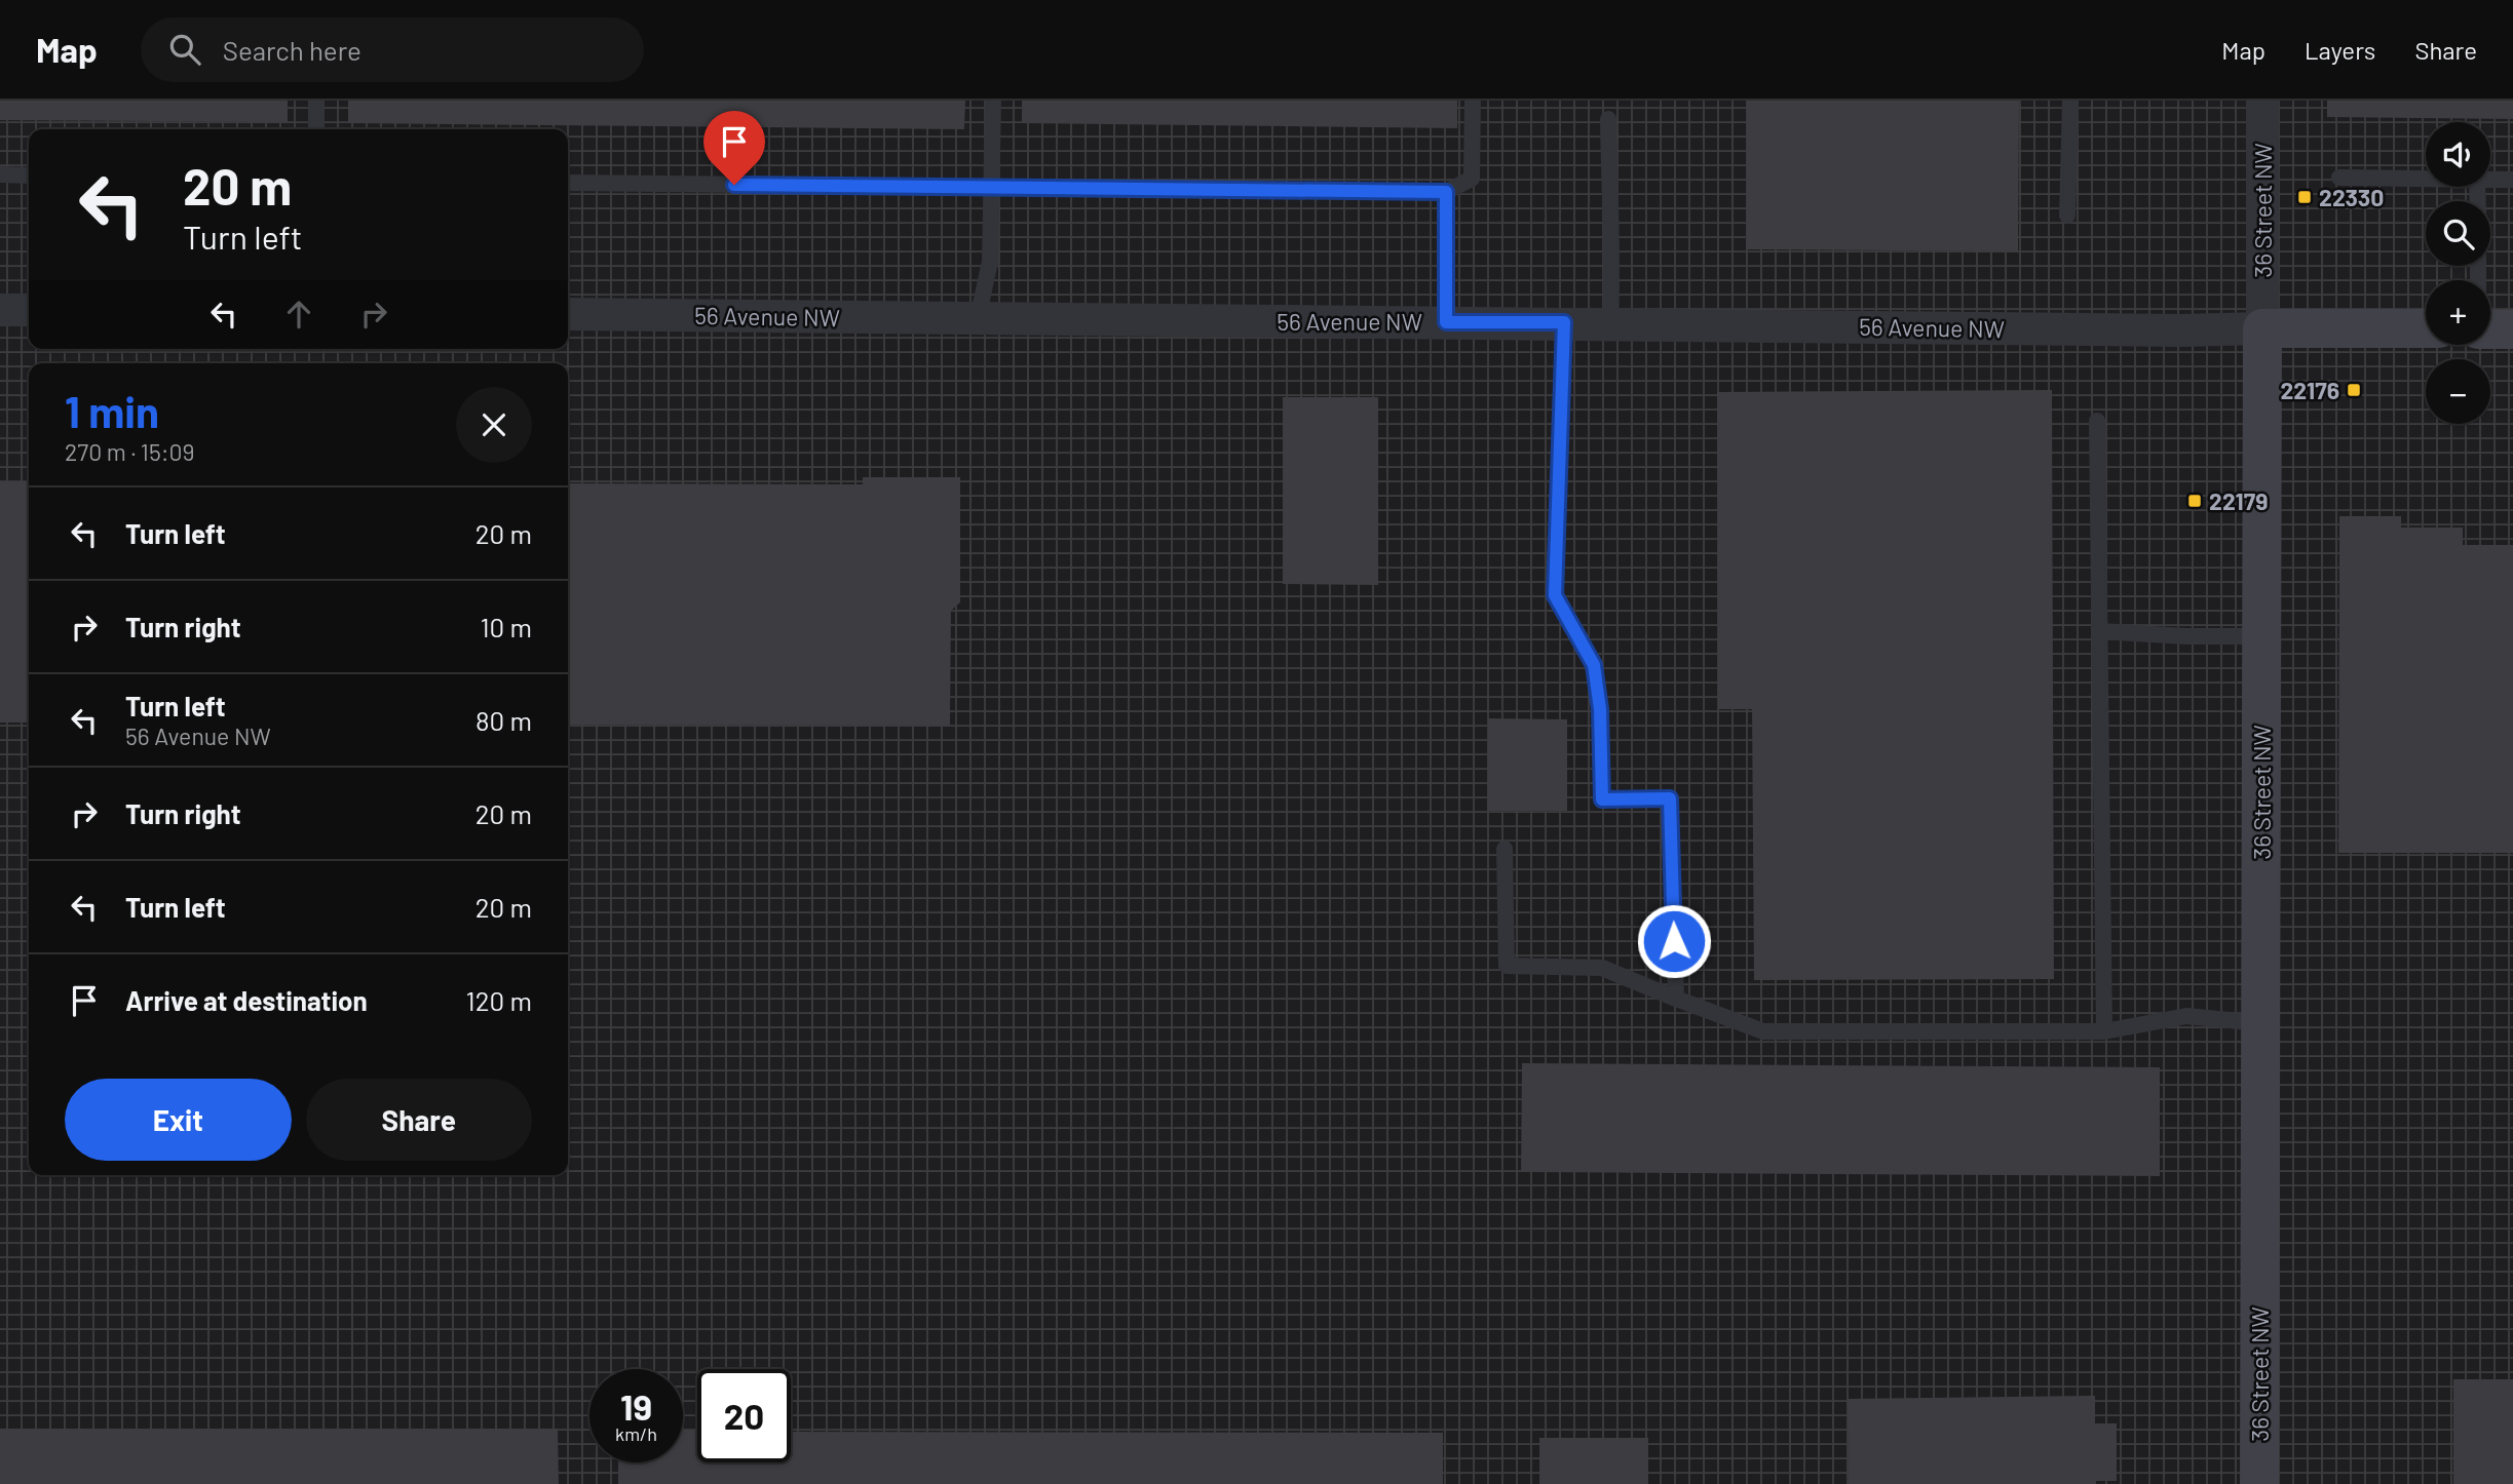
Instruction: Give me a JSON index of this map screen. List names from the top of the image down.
{
  "streets": {
    "street": ["36 Street NW", "56 Avenue NW"]
  },
  "crossings": [
    ["36 Street NW", "56 Avenue NW"]
  ],
  "places": {
    "transit": ["22330", "22176", "22179"]
  },
  "page": {
    "header": "Map",
    "search": "Search here",
    "nav": ["Map", "Layers", "Share"],
    "map_buttons": ["+", "−"],
    "turn": ["20 m", "Turn left"],
    "heading": ["1 min", "270 m · 15:09"],
    "list": [
      {
        "name": "Turn left",
        "value": "20 m"
      },
      {
        "name": "Turn right",
        "value": "10 m"
      },
      {
        "name": "Turn left",
        "note": "56 Avenue NW",
        "value": "80 m"
      },
      {
        "name": "Turn right",
        "value": "20 m"
      },
      {
        "name": "Turn left",
        "value": "20 m"
      },
      {
        "name": "Arrive at destination",
        "value": "120 m"
      }
    ],
    "buttons": ["Exit", "Share"],
    "speed": "19 km/h",
    "limit": "20"
  }
}
